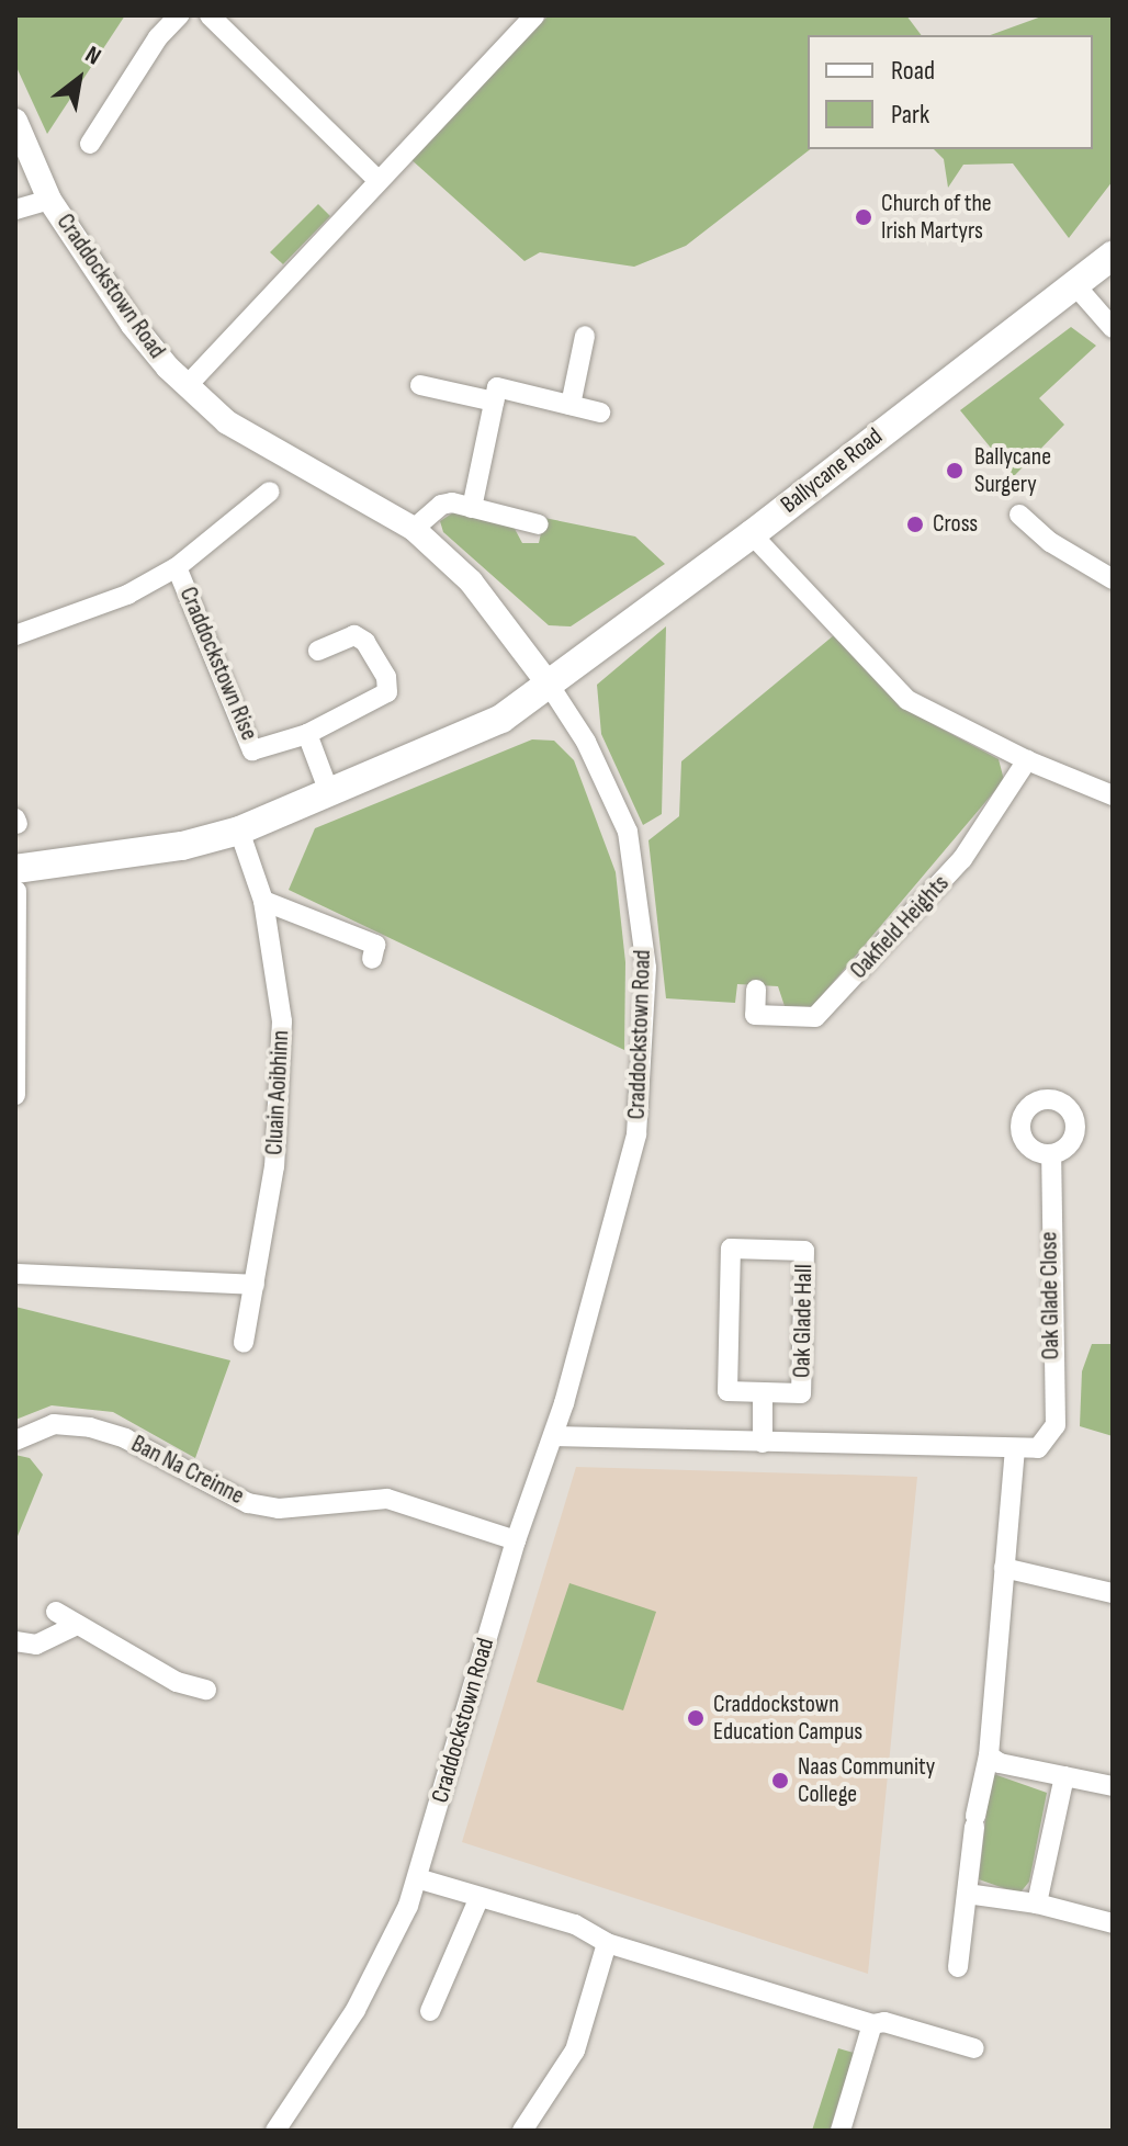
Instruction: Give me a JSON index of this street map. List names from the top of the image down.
{
  "streets": {
    "main road": ["Ballycane Road"],
    "street": [
      "Craddockstown Road",
      "Craddockstown Rise",
      "Oakfield Heights",
      "Cluain Aoibhinn",
      "Oak Glade Close",
      "Oak Glade Hall",
      "Ban Na Creinne"
    ]
  },
  "crossings": [
    ["Craddockstown Road", "Ballycane Road"],
    ["Craddockstown Road", "Ban Na Creinne"],
    ["Ballycane Road", "Cluain Aoibhinn"]
  ],
  "places": [
    "Church of the Irish Martyrs",
    "Ballycane Surgery",
    "Cross",
    "Craddockstown Education Campus",
    "Naas Community College"
  ],
  "legend": ["Road", "Park"],
  "north": "top right"
}
